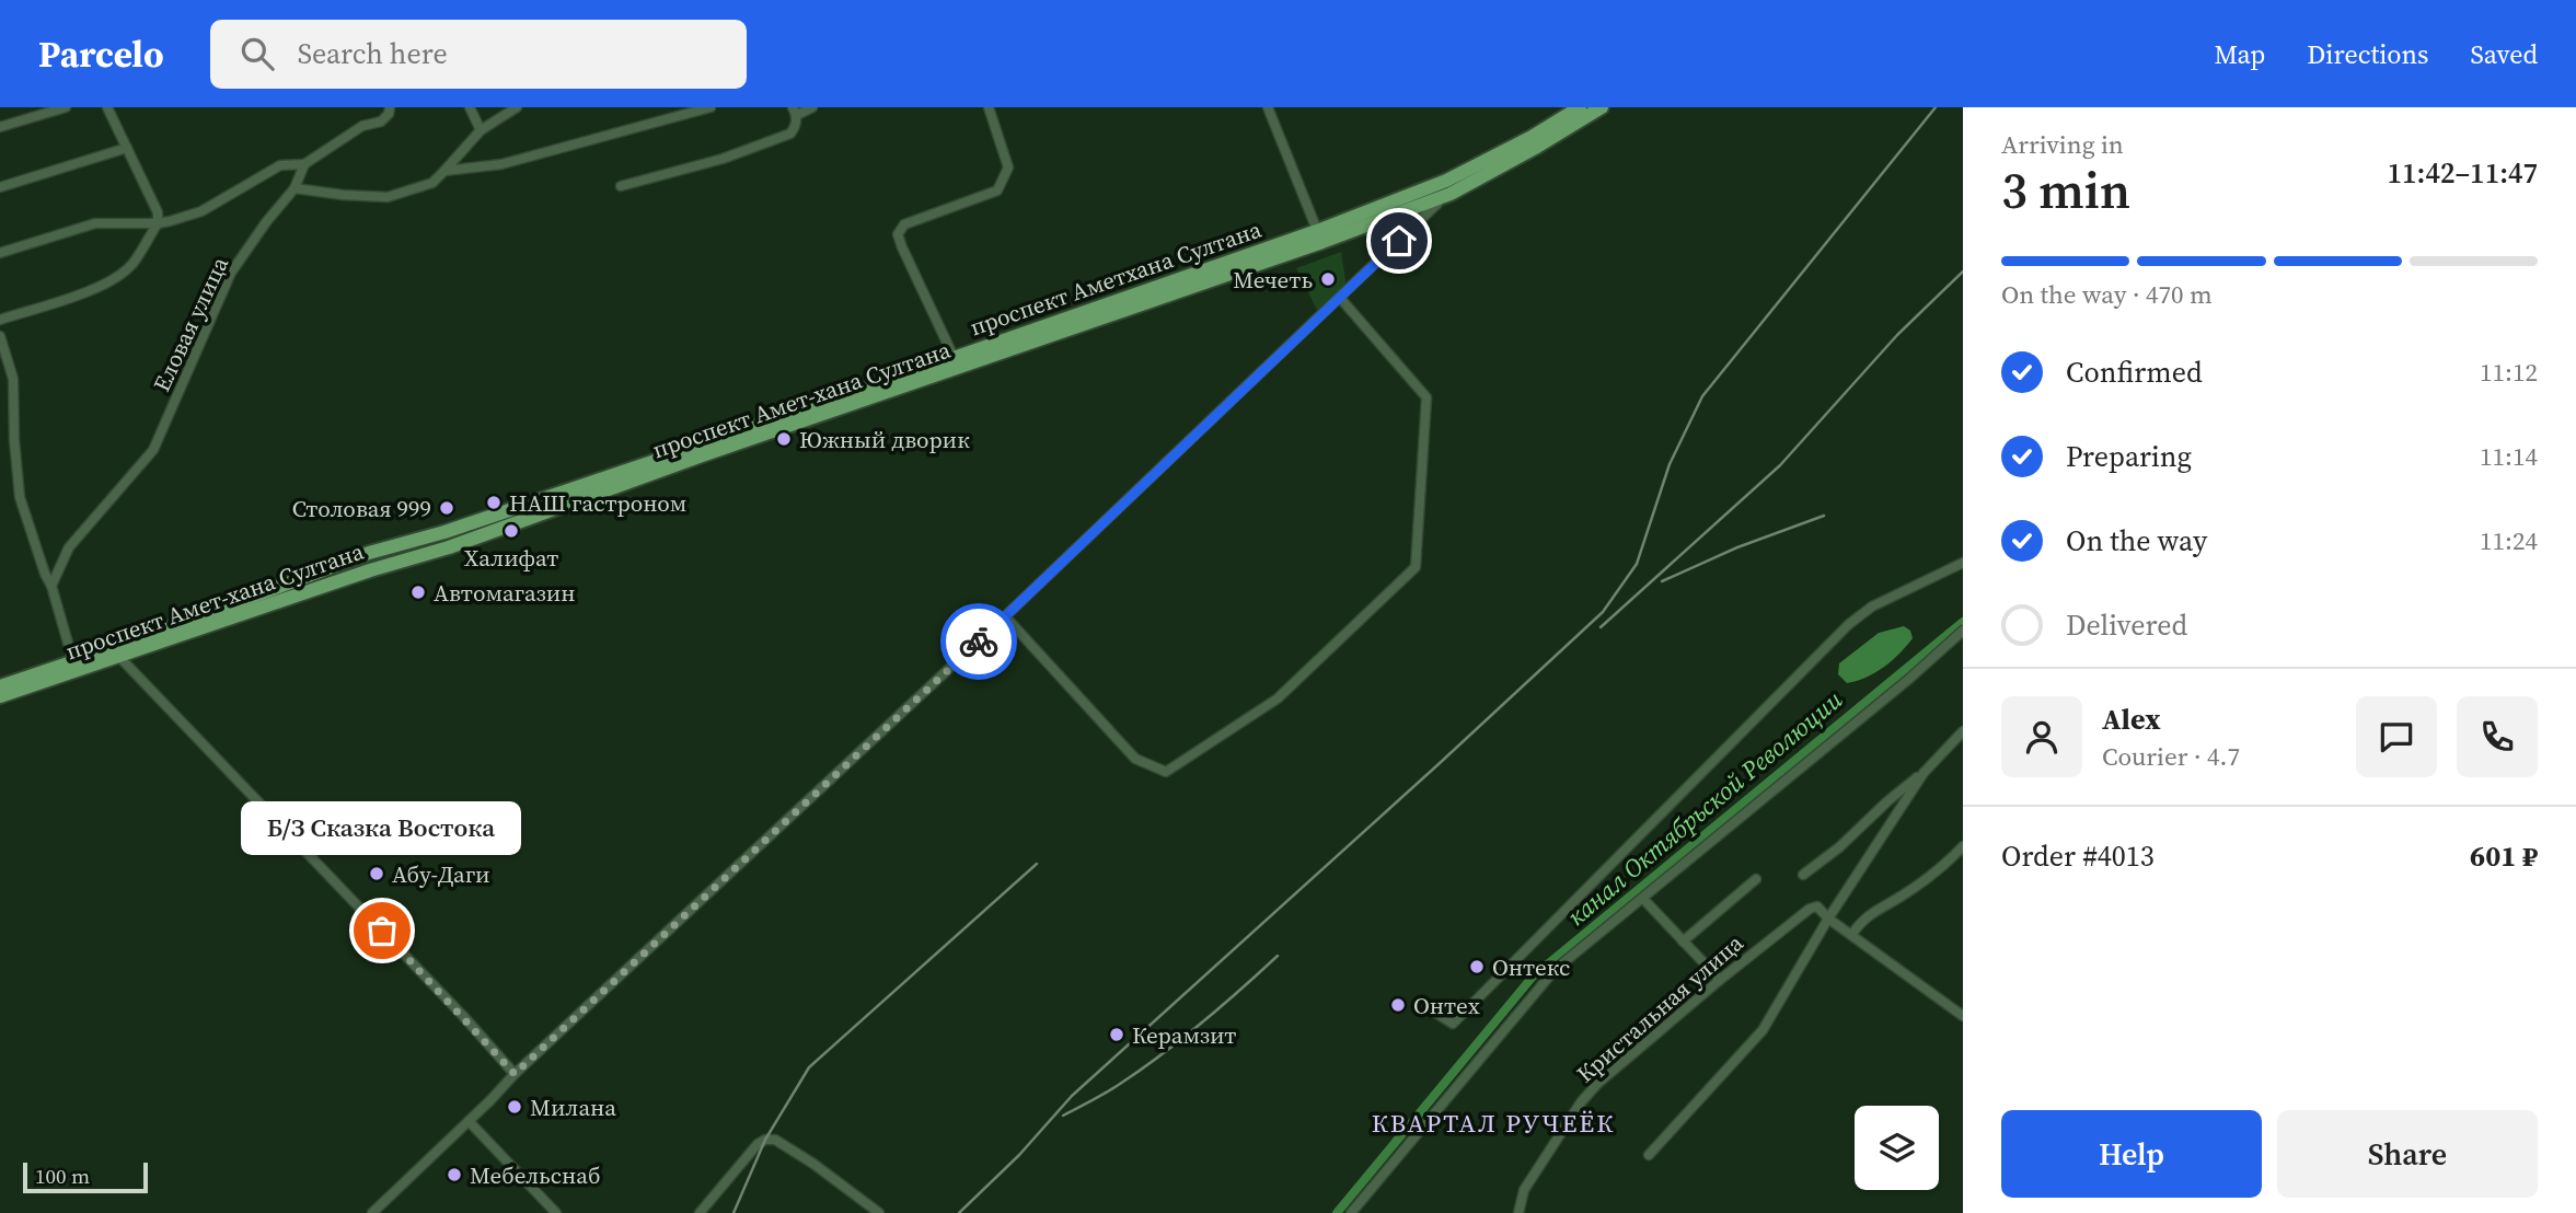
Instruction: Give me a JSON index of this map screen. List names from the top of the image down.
{
  "streets": {
    "main road": ["проспект Амет-хана Султана"],
    "street": ["Еловая улица", "Кристальная улица"]
  },
  "districts": ["КВАРТАЛ РУЧЕЁК"],
  "water": ["канал Октябрьской Революции"],
  "places": [
    "Мечеть",
    "Южный дворик",
    "НАШ гастроном",
    "Столовая 999",
    "Халифат",
    "Автомагазин",
    "Абу-Даги",
    "Б/З Сказка Востока",
    "Онтекс",
    "Онтех",
    "Керамзит",
    "Милана",
    "Мебельснаб"
  ],
  "scale_bar": "100 m",
  "page": {
    "header": "Parcelo",
    "search": "Search here",
    "nav": ["Map", "Directions", "Saved"],
    "heading": ["3 min", "Arriving in", "11:42–11:47"],
    "panel": [
      "Alex",
      "Courier · 4.7",
      "Order #4013",
      "601 ₽"
    ],
    "bar": "On the way · 470 m",
    "list": [
      ["Confirmed", "11:12"],
      ["Preparing", "11:14"],
      ["On the way", "11:24"],
      "Delivered"
    ],
    "bubble": "Б/З Сказка Востока",
    "buttons": ["Help", "Share"],
    "scale": "100 m"
  }
}
